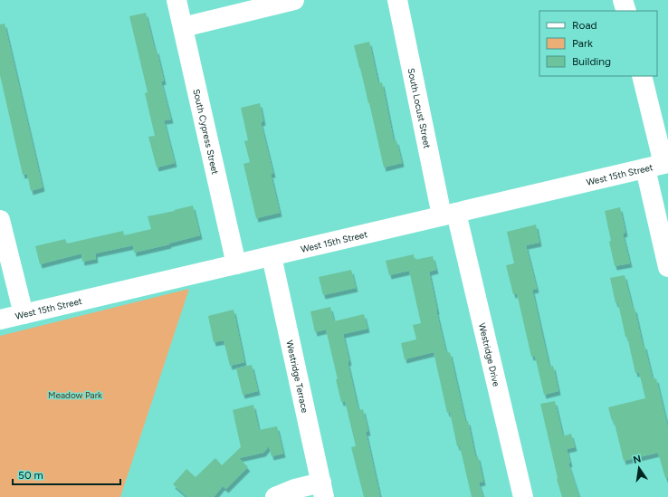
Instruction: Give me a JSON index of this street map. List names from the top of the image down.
{
  "streets": {
    "street": [
      "South Locust Street",
      "South Cypress Street",
      "West 15th Street",
      "Westridge Drive",
      "Westridge Terrace"
    ]
  },
  "crossings": [
    ["South Locust Street", "West 15th Street"],
    ["South Locust Street", "Westridge Drive"],
    ["South Cypress Street", "West 15th Street"],
    ["West 15th Street", "Westridge Drive"],
    ["West 15th Street", "Westridge Terrace"]
  ],
  "parks": ["Meadow Park"],
  "legend": ["Road", "Park", "Building"],
  "scale_bar": "50 m",
  "north": "top"
}
